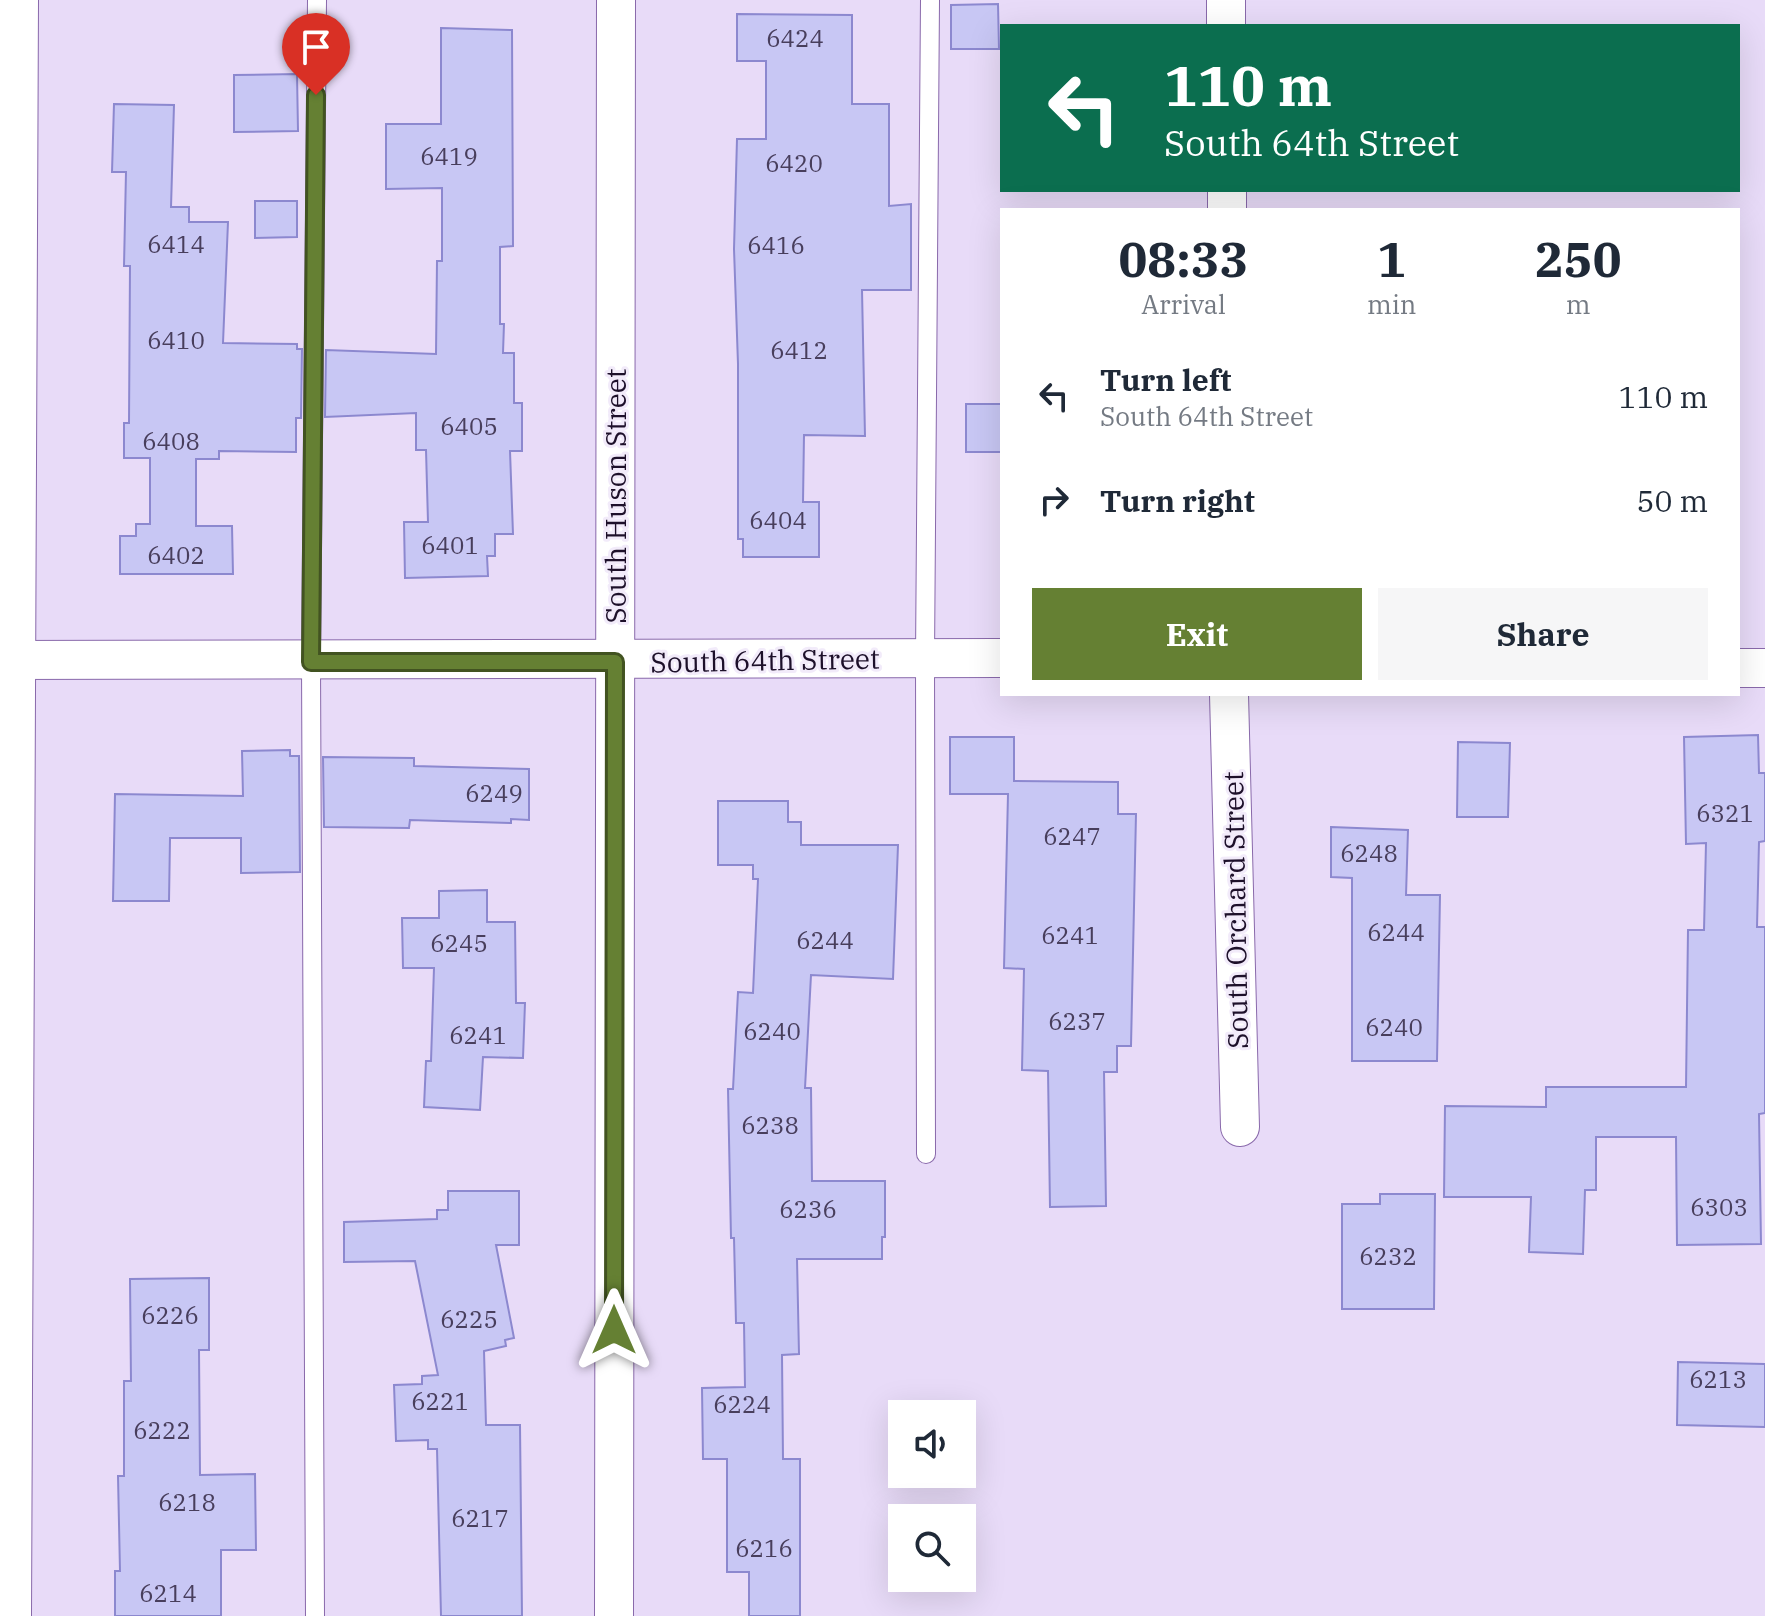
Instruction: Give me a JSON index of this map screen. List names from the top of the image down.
{
  "streets": {
    "street": ["South Huson Street", "South 64th Street", "South Orchard Street"]
  },
  "crossings": [
    ["South Huson Street", "South 64th Street"]
  ],
  "house_numbers": [
    "6424",
    "6419",
    "6420",
    "6414",
    "6416",
    "6410",
    "6412",
    "6405",
    "6408",
    "6404",
    "6401",
    "6402",
    "6249",
    "6321",
    "6247",
    "6248",
    "6244",
    "6241",
    "6244",
    "6245",
    "6237",
    "6240",
    "6240",
    "6241",
    "6238",
    "6303",
    "6236",
    "6232",
    "6226",
    "6225",
    "6213",
    "6221",
    "6224",
    "6222",
    "6218",
    "6217",
    "6216",
    "6214"
  ],
  "page": {
    "turn": ["110 m", "South 64th Street"],
    "eta": [
      "08:33",
      "Arrival",
      "1",
      "min",
      "250",
      "m"
    ],
    "list": [
      {
        "name": "Turn left",
        "note": "South 64th Street",
        "value": "110 m"
      },
      {
        "name": "Turn right",
        "value": "50 m"
      }
    ],
    "buttons": ["Exit", "Share"]
  }
}
